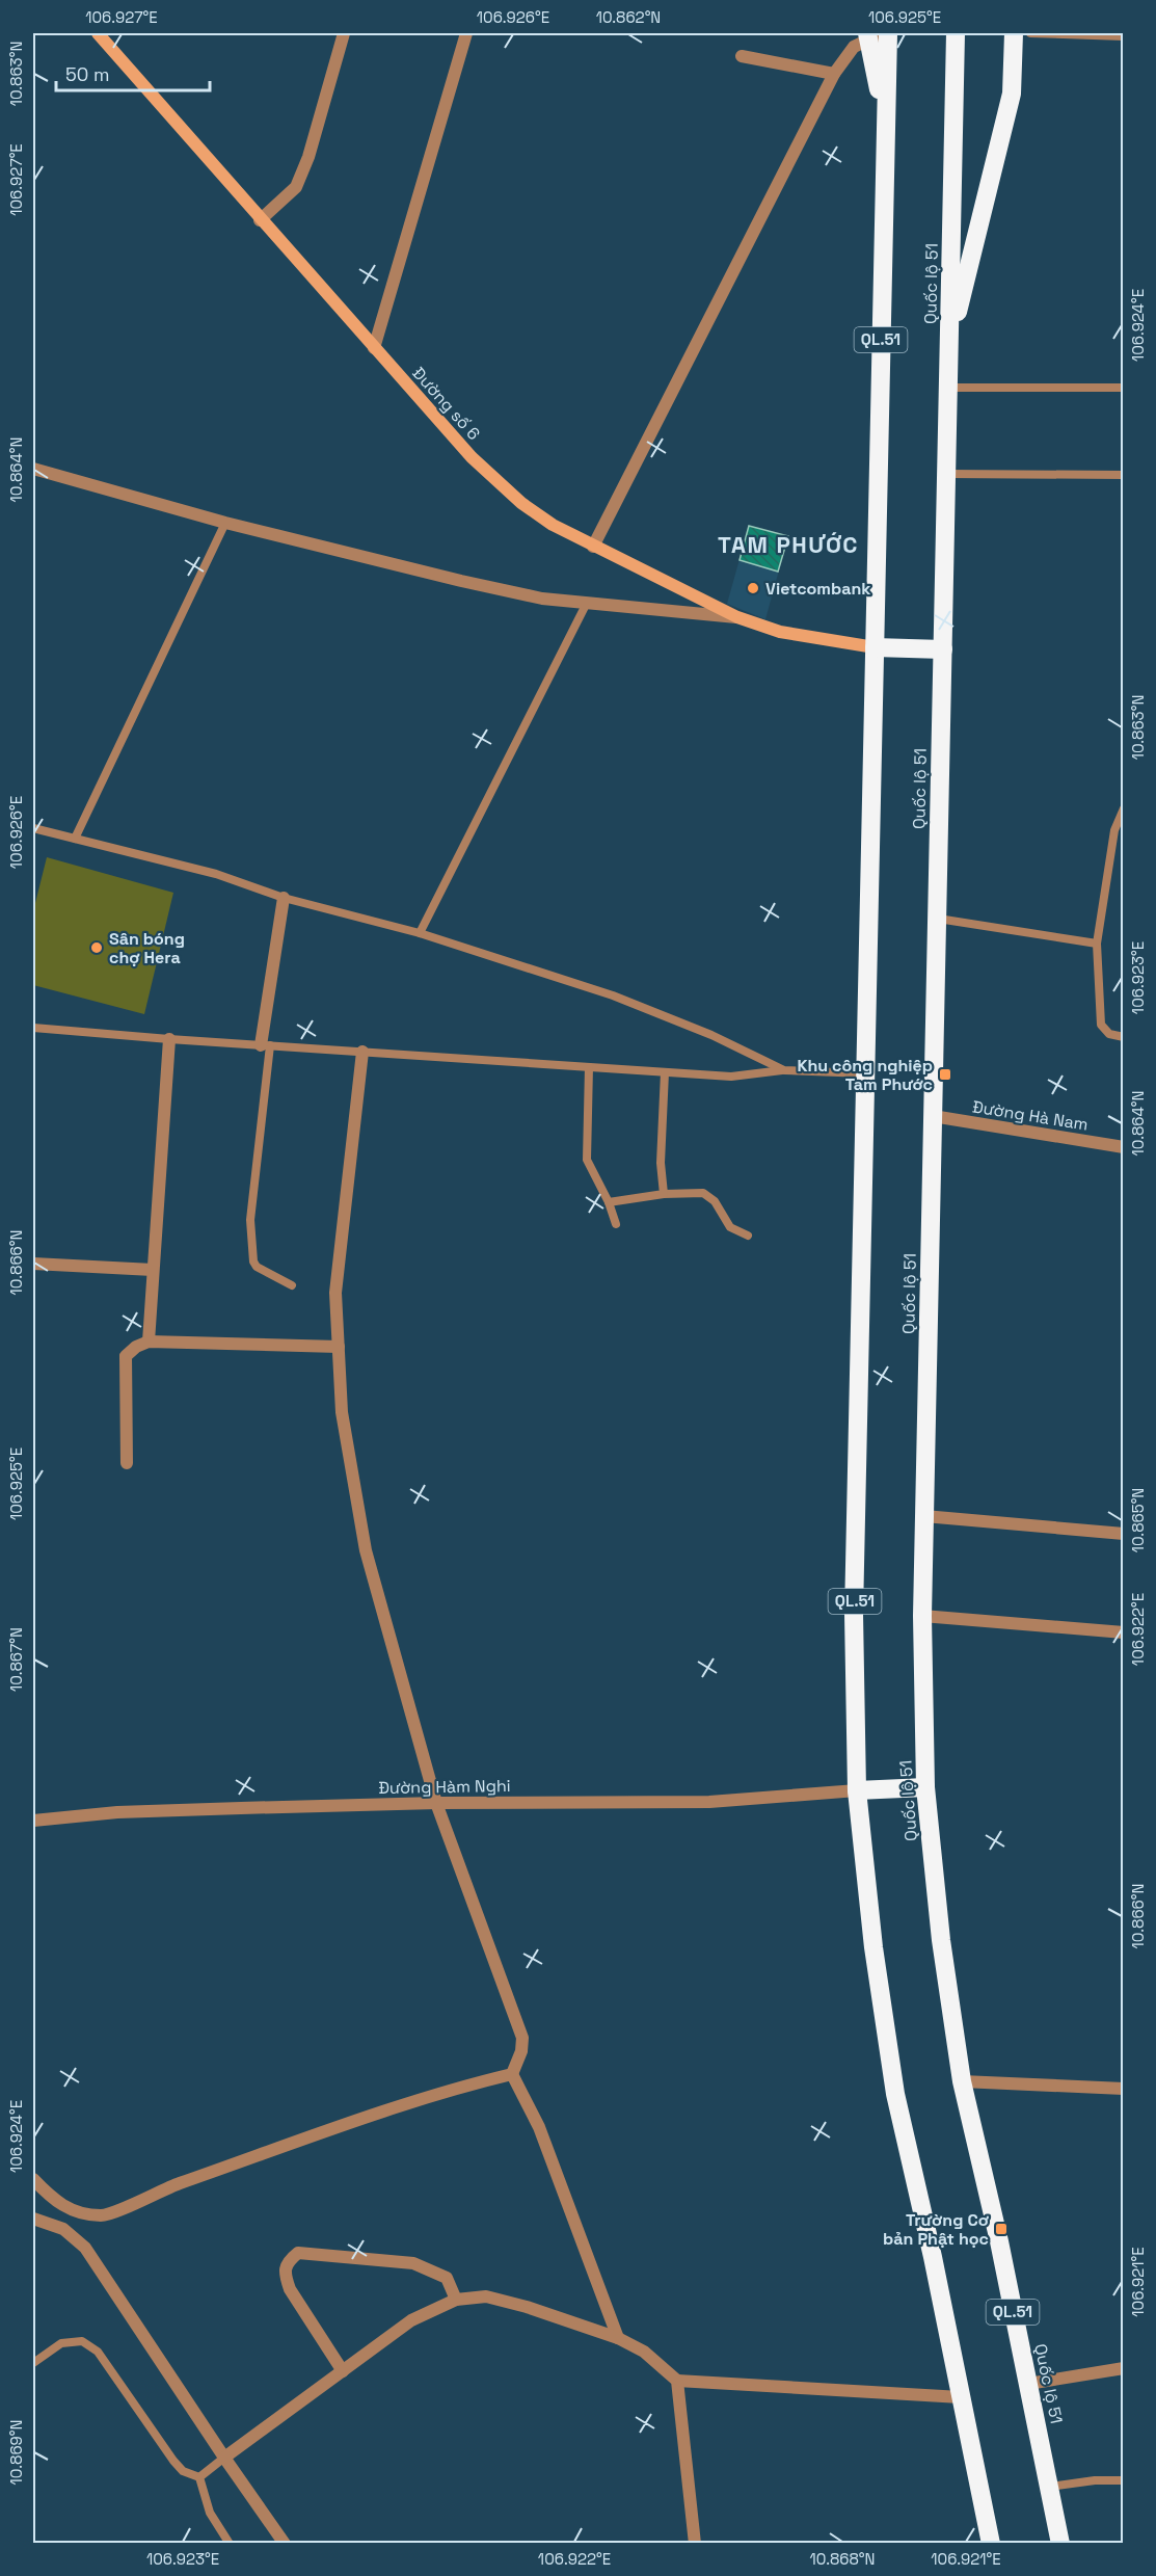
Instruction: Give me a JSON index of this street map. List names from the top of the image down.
{
  "streets": {
    "highway": ["Quốc lộ 51", "QL.51"],
    "street": ["Đường số 6", "Đường Hà Nam", "Đường Hàm Nghi"]
  },
  "crossings": [
    ["Quốc lộ 51", "QL.51"],
    ["Quốc lộ 51", "Đường Hà Nam"],
    ["QL.51", "Đường số 6"],
    ["QL.51", "Đường Hàm Nghi"]
  ],
  "districts": ["TAM PHƯỚC"],
  "places": {
    "other": ["Vietcombank", "Sân bóng chợ Hera"],
    "transit": ["Khu công nghiệp Tam Phước", "Trường Cơ bản Phật học"]
  },
  "scale_bar": "50 m",
  "coordinates": [
    "106.927°E",
    "106.926°E",
    "10.862°N",
    "106.925°E",
    "10.863°N",
    "106.924°E",
    "10.864°N",
    "106.923°E",
    "10.866°N",
    "10.865°N",
    "106.922°E",
    "10.867°N",
    "106.921°E",
    "10.869°N",
    "10.868°N"
  ]
}
